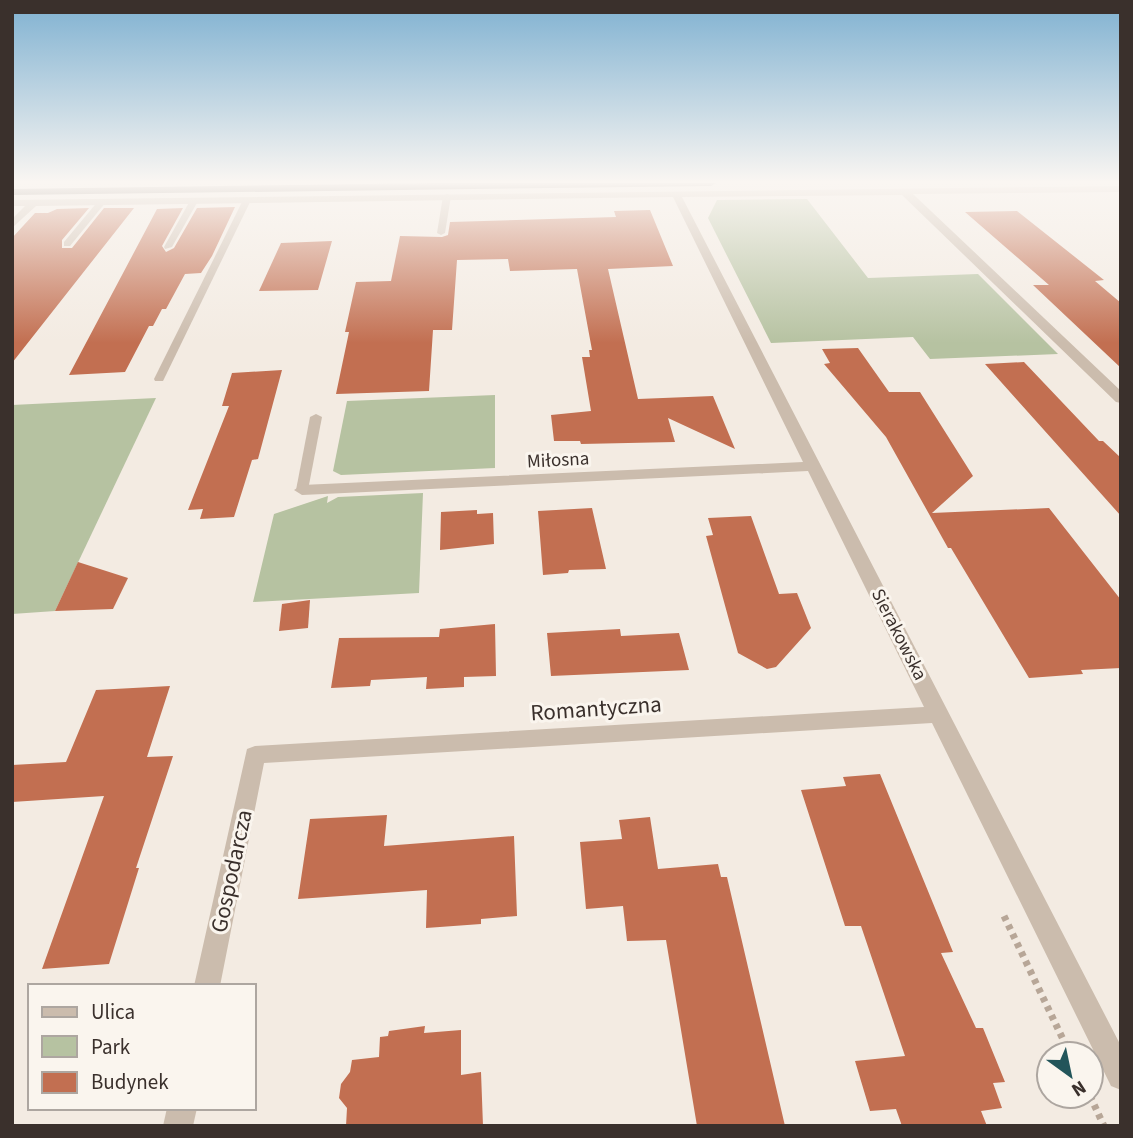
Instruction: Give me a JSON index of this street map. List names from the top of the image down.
{
  "streets": {
    "street": [
      "Miłosna",
      "Sierakowska",
      "Romantyczna",
      "Gospodarcza"
    ]
  },
  "crossings": [
    ["Miłosna", "Sierakowska"],
    ["Sierakowska", "Romantyczna"],
    ["Romantyczna", "Gospodarcza"]
  ],
  "legend": ["Ulica", "Park", "Budynek"],
  "north": "bottom right"
}
